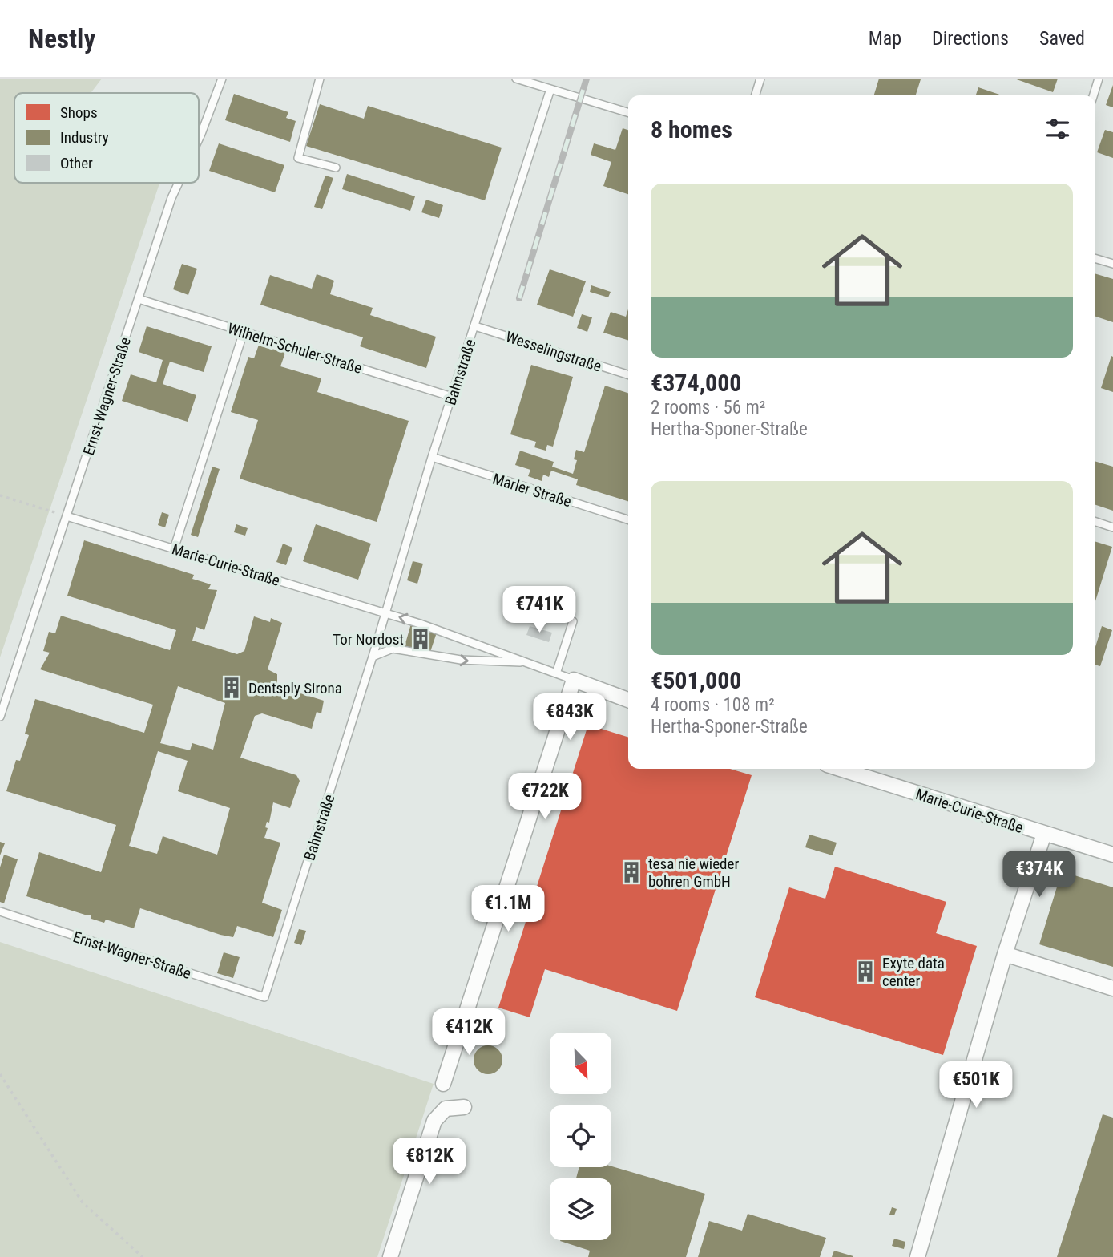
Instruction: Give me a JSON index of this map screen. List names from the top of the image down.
{
  "streets": {
    "street": ["Marie-Curie-Straße"],
    "lane": [
      "Wilhelm-Schuler-Straße",
      "Wesselingstraße",
      "Bahnstraße",
      "Ernst-Wagner-Straße",
      "Marler Straße"
    ]
  },
  "crossings": [
    ["Wilhelm-Schuler-Straße", "Bahnstraße"],
    ["Wilhelm-Schuler-Straße", "Ernst-Wagner-Straße"],
    ["Wesselingstraße", "Bahnstraße"],
    ["Bahnstraße", "Ernst-Wagner-Straße"],
    ["Bahnstraße", "Marler Straße"],
    ["Bahnstraße", "Marie-Curie-Straße"],
    ["Ernst-Wagner-Straße", "Marie-Curie-Straße"]
  ],
  "places": {
    "building": [
      "Tor Nordost",
      "Dentsply Sirona",
      "tesa nie wieder bohren GmbH",
      "Exyte data center"
    ]
  },
  "legend": ["Shops", "Industry", "Other"],
  "north": "bottom right",
  "page": {
    "header": "Nestly",
    "nav": ["Map", "Directions", "Saved"],
    "heading": "8 homes",
    "list": [
      {
        "name": "€374,000",
        "note": "2 rooms · 56 m² · Hertha-Sponer-Straße"
      },
      {
        "name": "€501,000",
        "note": "4 rooms · 108 m² · Hertha-Sponer-Straße"
      }
    ],
    "price": [
      "€741K",
      "€843K",
      "€722K",
      "€374K",
      "€1.1M",
      "€412K",
      "€501K",
      "€812K"
    ]
  }
}
